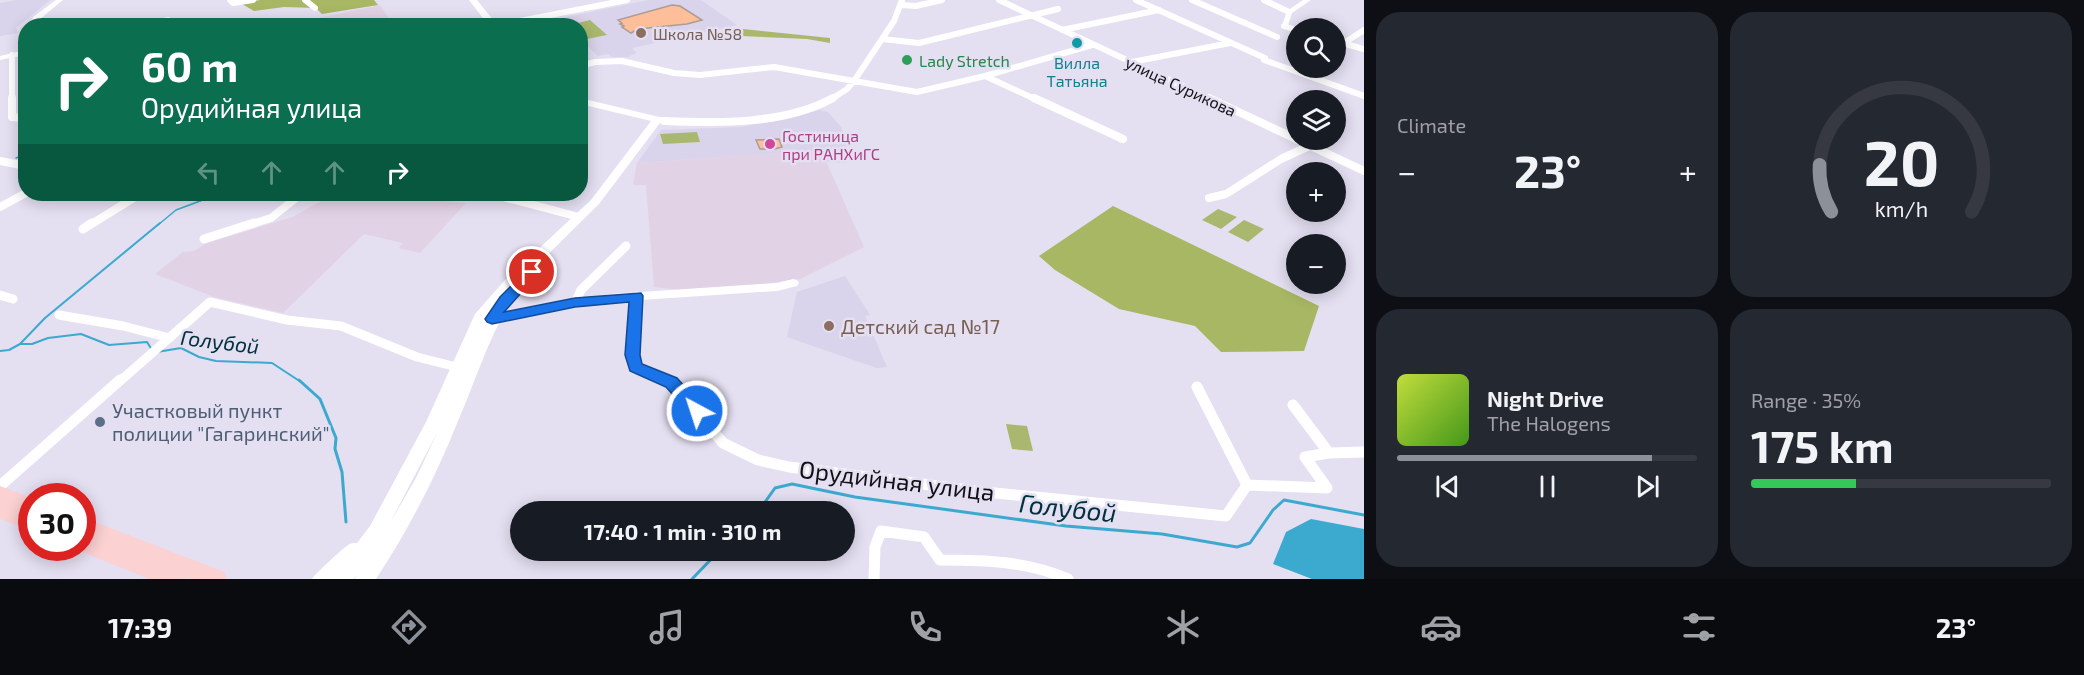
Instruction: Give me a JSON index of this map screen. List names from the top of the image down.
{
  "streets": {
    "street": ["улица Сурикова", "Орудийная улица"]
  },
  "water": ["Голубой"],
  "places": [
    "Школа №58",
    "Вилла Татьяна",
    "Lady Stretch",
    "Гостиница при РАНХиГС",
    "Детский сад №17",
    "Участковый пункт полиции \"Гагаринский\""
  ],
  "page": {
    "tile": [
      "Climate",
      ["Range · 35%", "175 km"]
    ],
    "map_buttons": ["+", "−"],
    "turn": ["60 m", "Орудийная улица"],
    "heat": ["−", "23°", "+"],
    "song": ["Night Drive", "The Halogens"],
    "limit": "30",
    "trip": "17:40 · 1 min · 310 m",
    "tabs": ["17:39", "23°"],
    "gauge": ["20", "km/h"]
  }
}
